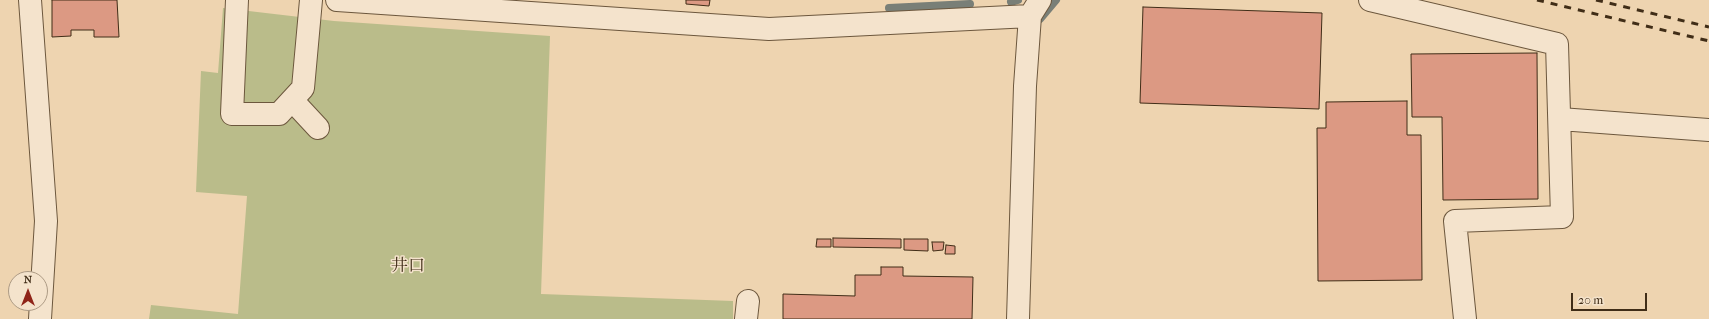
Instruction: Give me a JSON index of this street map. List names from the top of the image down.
{
  "districts": ["井口"],
  "scale_bar": "20 m",
  "north": "top"
}
